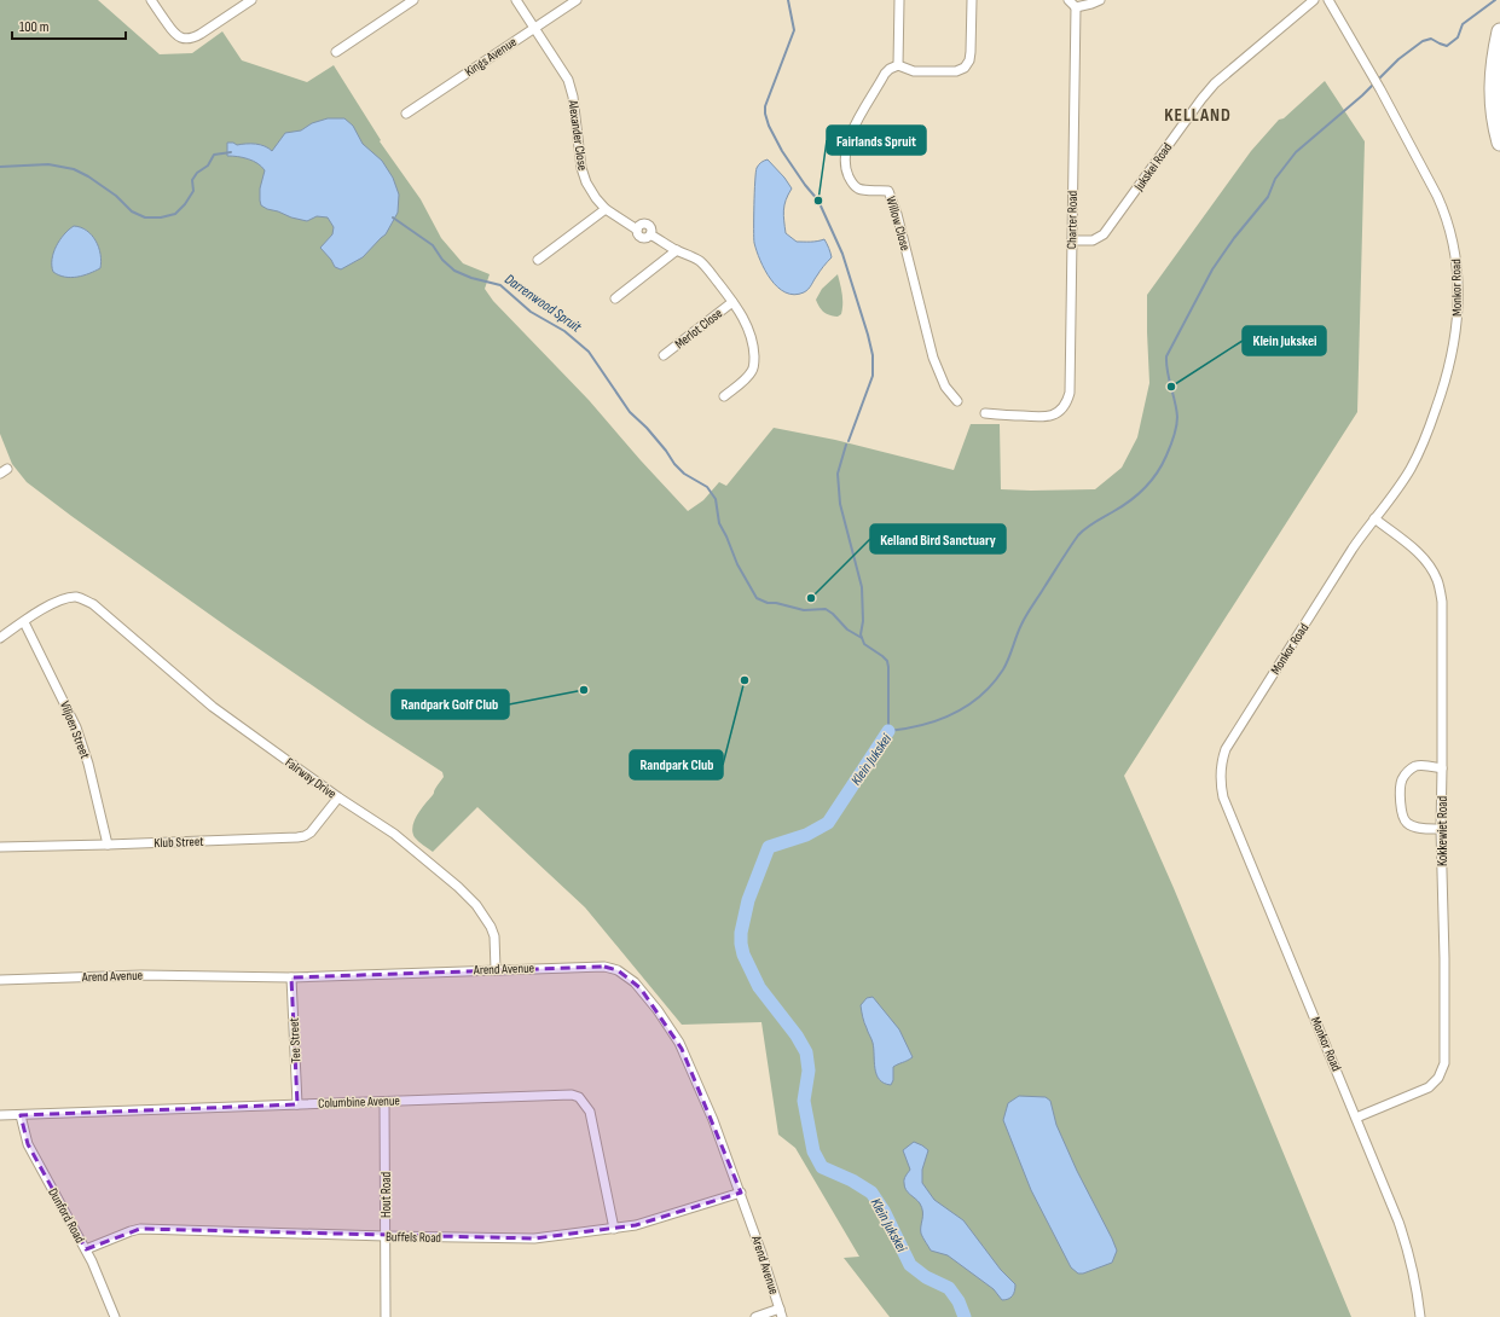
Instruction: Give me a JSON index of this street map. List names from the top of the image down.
{
  "streets": {
    "street": [
      "Kings Avenue",
      "Alexander Close",
      "Jukskei Road",
      "Charter Road",
      "Willow Close",
      "Monkor Road",
      "Merlot Close",
      "Viljoen Street",
      "Fairway Drive",
      "Kokkewiet Road",
      "Klub Street",
      "Arend Avenue",
      "Tee Street",
      "Columbine Avenue",
      "Hout Road",
      "Dunford Road",
      "Buffels Road"
    ]
  },
  "crossings": [
    ["Kings Avenue", "Alexander Close"],
    ["Jukskei Road", "Charter Road"],
    ["Monkor Road", "Kokkewiet Road"],
    ["Viljoen Street", "Fairway Drive"],
    ["Viljoen Street", "Klub Street"],
    ["Fairway Drive", "Klub Street"],
    ["Fairway Drive", "Arend Avenue"],
    ["Arend Avenue", "Tee Street"],
    ["Arend Avenue", "Buffels Road"],
    ["Tee Street", "Columbine Avenue"],
    ["Columbine Avenue", "Hout Road"],
    ["Columbine Avenue", "Dunford Road"],
    ["Columbine Avenue", "Buffels Road"],
    ["Hout Road", "Buffels Road"],
    ["Dunford Road", "Buffels Road"]
  ],
  "districts": ["KELLAND"],
  "water": ["Darrenwood Spruit", "Klein Jukskei"],
  "places": [
    "Fairlands Spruit",
    "Klein Jukskei",
    "Kelland Bird Sanctuary",
    "Randpark Club",
    "Randpark Golf Club"
  ],
  "scale_bar": "100 m"
}
